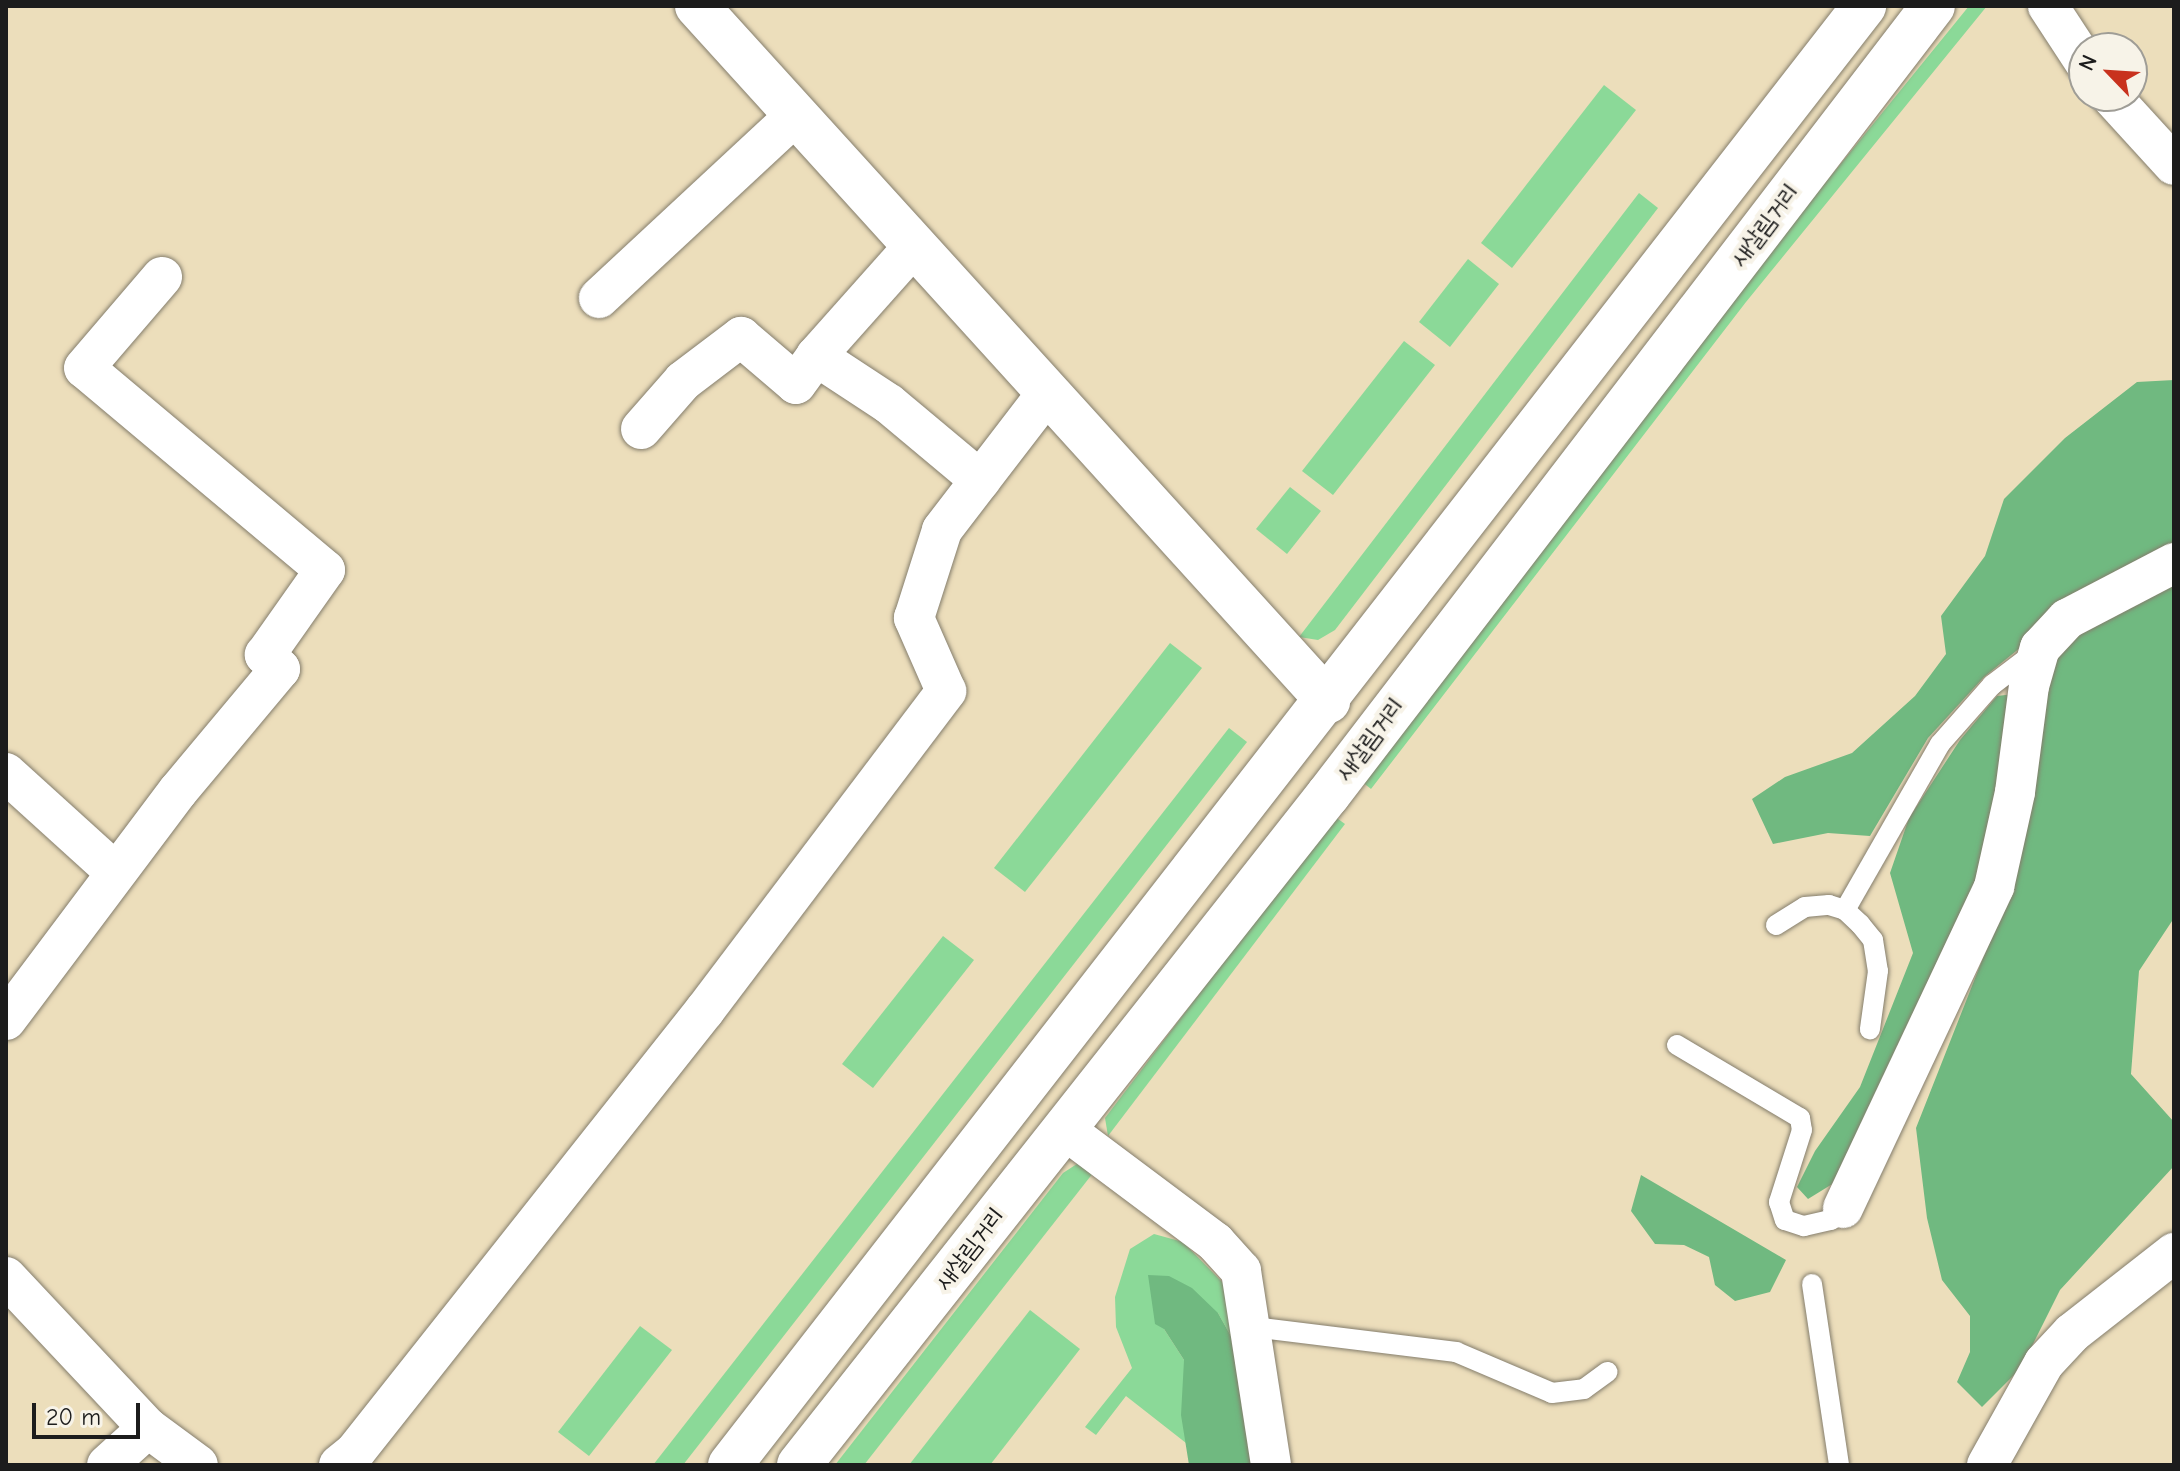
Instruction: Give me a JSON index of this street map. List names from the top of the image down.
{
  "streets": {
    "main road": ["새살림거리"]
  },
  "scale_bar": "20 m",
  "north": "top left"
}
